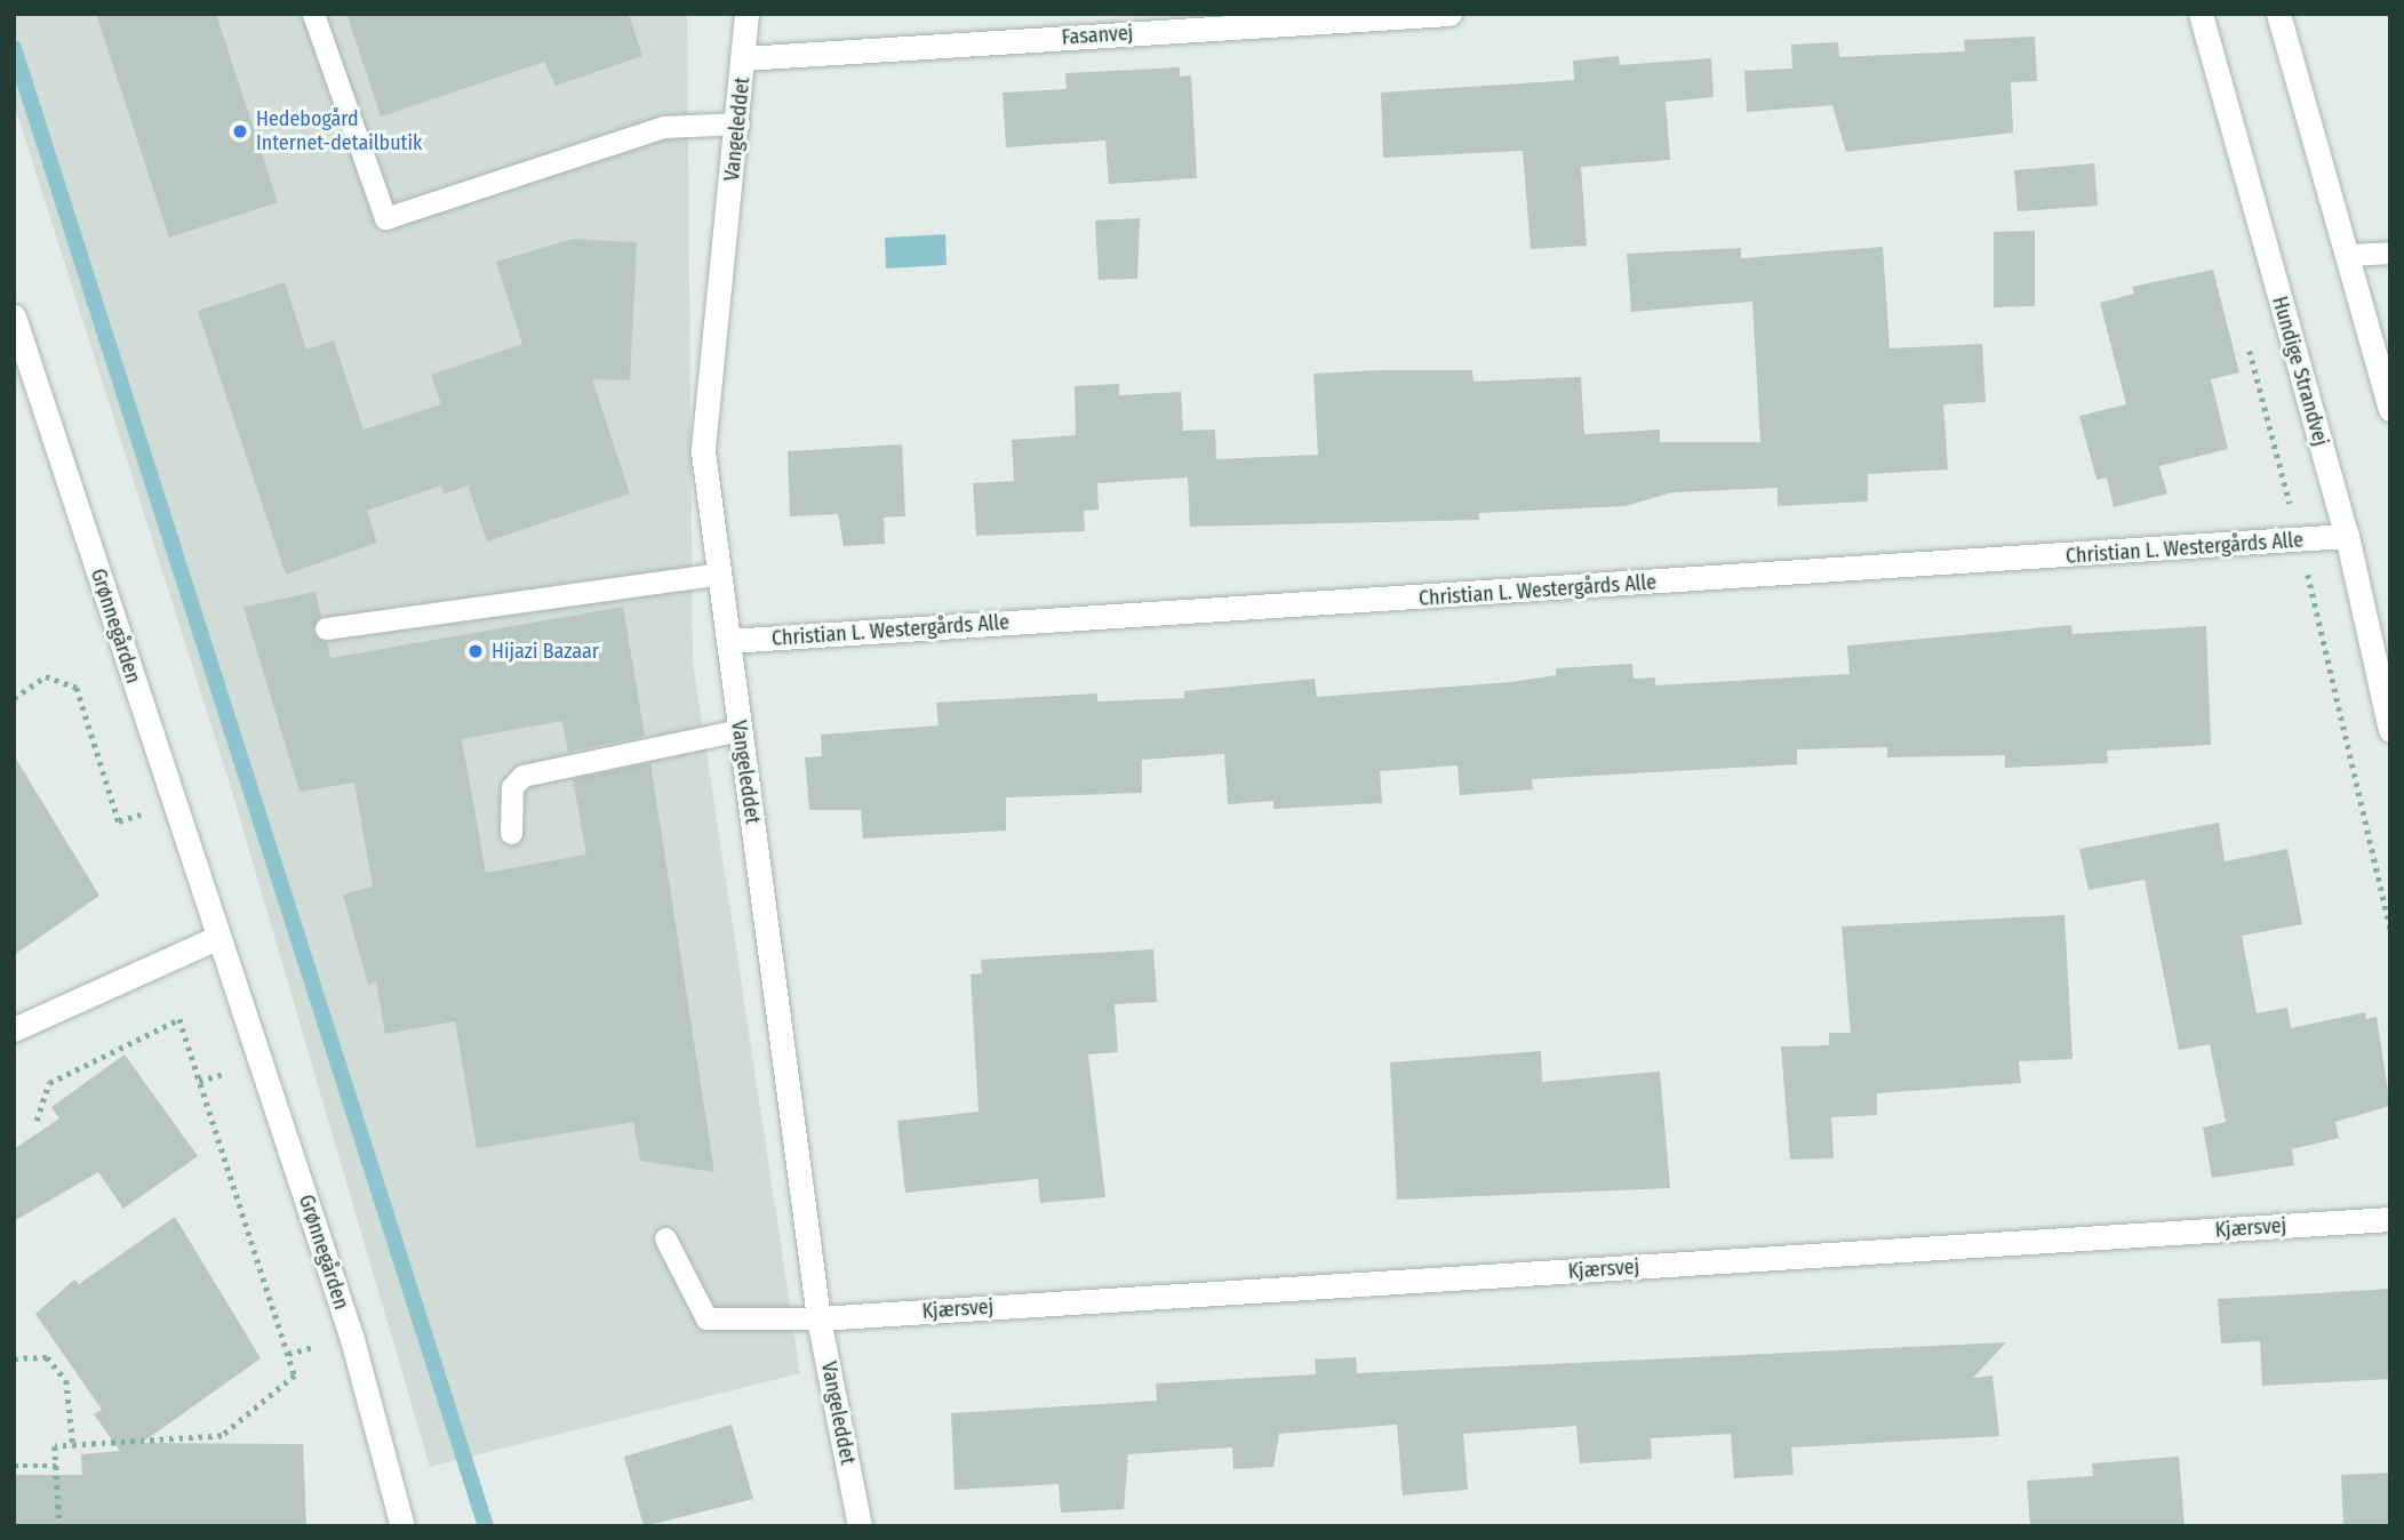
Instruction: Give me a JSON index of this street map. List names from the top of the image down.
{
  "streets": {
    "street": [
      "Fasanvej",
      "Vangeleddet",
      "Hundige Strandvej",
      "Christian L. Westergårds Alle",
      "Grønnegården",
      "Kjærsvej"
    ]
  },
  "crossings": [
    ["Fasanvej", "Vangeleddet"],
    ["Vangeleddet", "Christian L. Westergårds Alle"],
    ["Vangeleddet", "Kjærsvej"],
    ["Hundige Strandvej", "Christian L. Westergårds Alle"]
  ],
  "places": ["Hedebogård Internet-detailbutik", "Hijazi Bazaar"]
}
